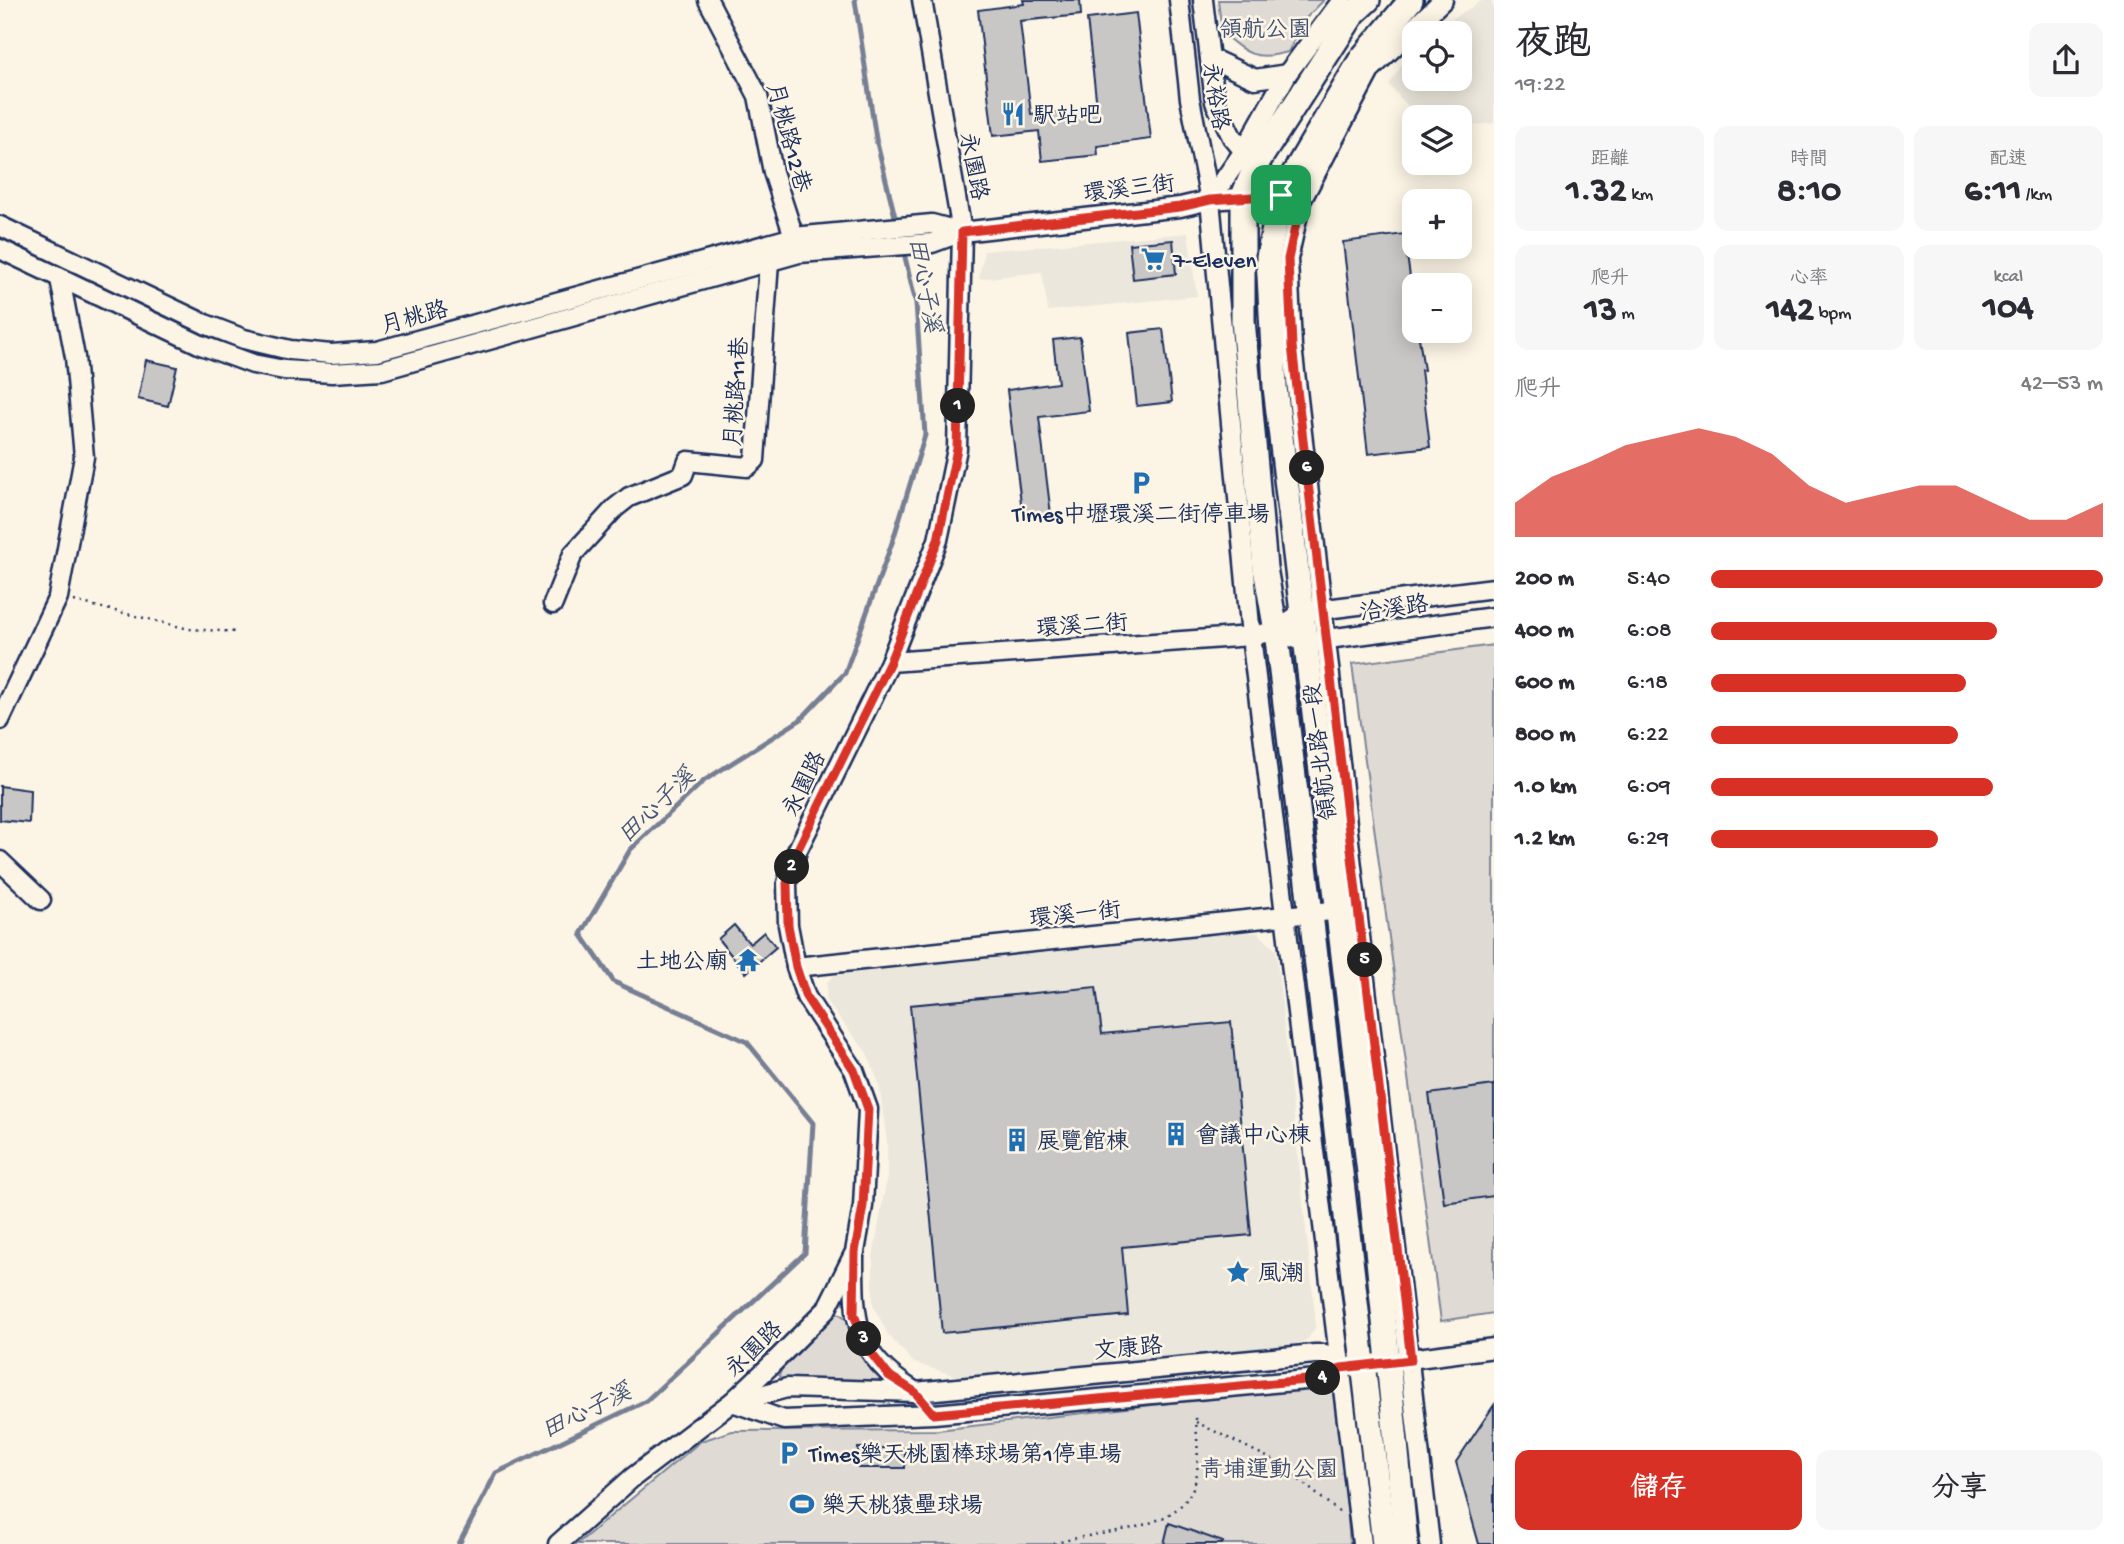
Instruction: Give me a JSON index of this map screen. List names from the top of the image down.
{
  "streets": {
    "main road": ["領航北路一段"],
    "street": [
      "永裕路",
      "月桃路12巷",
      "永園路",
      "環溪三街",
      "月桃路",
      "月桃路11巷",
      "洽溪路",
      "環溪二街",
      "環溪一街",
      "文康路"
    ]
  },
  "crossings": [
    ["永裕路", "環溪三街"],
    ["永裕路", "領航北路一段"],
    ["月桃路12巷", "月桃路"],
    ["永園路", "環溪三街"],
    ["永園路", "環溪二街"],
    ["永園路", "環溪一街"],
    ["永園路", "文康路"],
    ["環溪三街", "領航北路一段"],
    ["月桃路", "月桃路11巷"],
    ["洽溪路", "環溪二街"],
    ["洽溪路", "領航北路一段"],
    ["環溪二街", "領航北路一段"],
    ["領航北路一段", "環溪一街"],
    ["領航北路一段", "文康路"]
  ],
  "water": ["田心子溪"],
  "parks": ["領航公園", "青埔運動公園"],
  "places": {
    "restaurant": ["駅站吧"],
    "supermarket": ["7-Eleven"],
    "parking": ["Times中壢環溪二街停車場", "Times樂天桃園棒球場第1停車場"],
    "temple": ["土地公廟"],
    "building": ["會議中心棟", "展覽館棟"],
    "place": ["風潮"],
    "sports": ["樂天桃猿壘球場"]
  },
  "page": {
    "heading": ["夜跑", "19:22"],
    "map_buttons": ["+", "−"],
    "stats": [
      ["距離", "1.32 km"],
      ["時間", "8:10"],
      ["配速", "6:11 /km"],
      ["爬升", "13 m"],
      ["心率", "142 bpm"],
      ["kcal", "104"]
    ],
    "chart": ["爬升", "42–53 m"],
    "pins": [
      "1",
      "6",
      "2",
      "5",
      "3",
      "4"
    ],
    "list": [
      {
        "name": "200 m",
        "note": "5:40"
      },
      {
        "name": "400 m",
        "note": "6:08"
      },
      {
        "name": "600 m",
        "note": "6:18"
      },
      {
        "name": "800 m",
        "note": "6:22"
      },
      {
        "name": "1.0 km",
        "note": "6:09"
      },
      {
        "name": "1.2 km",
        "note": "6:29"
      }
    ],
    "buttons": ["儲存", "分享"]
  }
}
